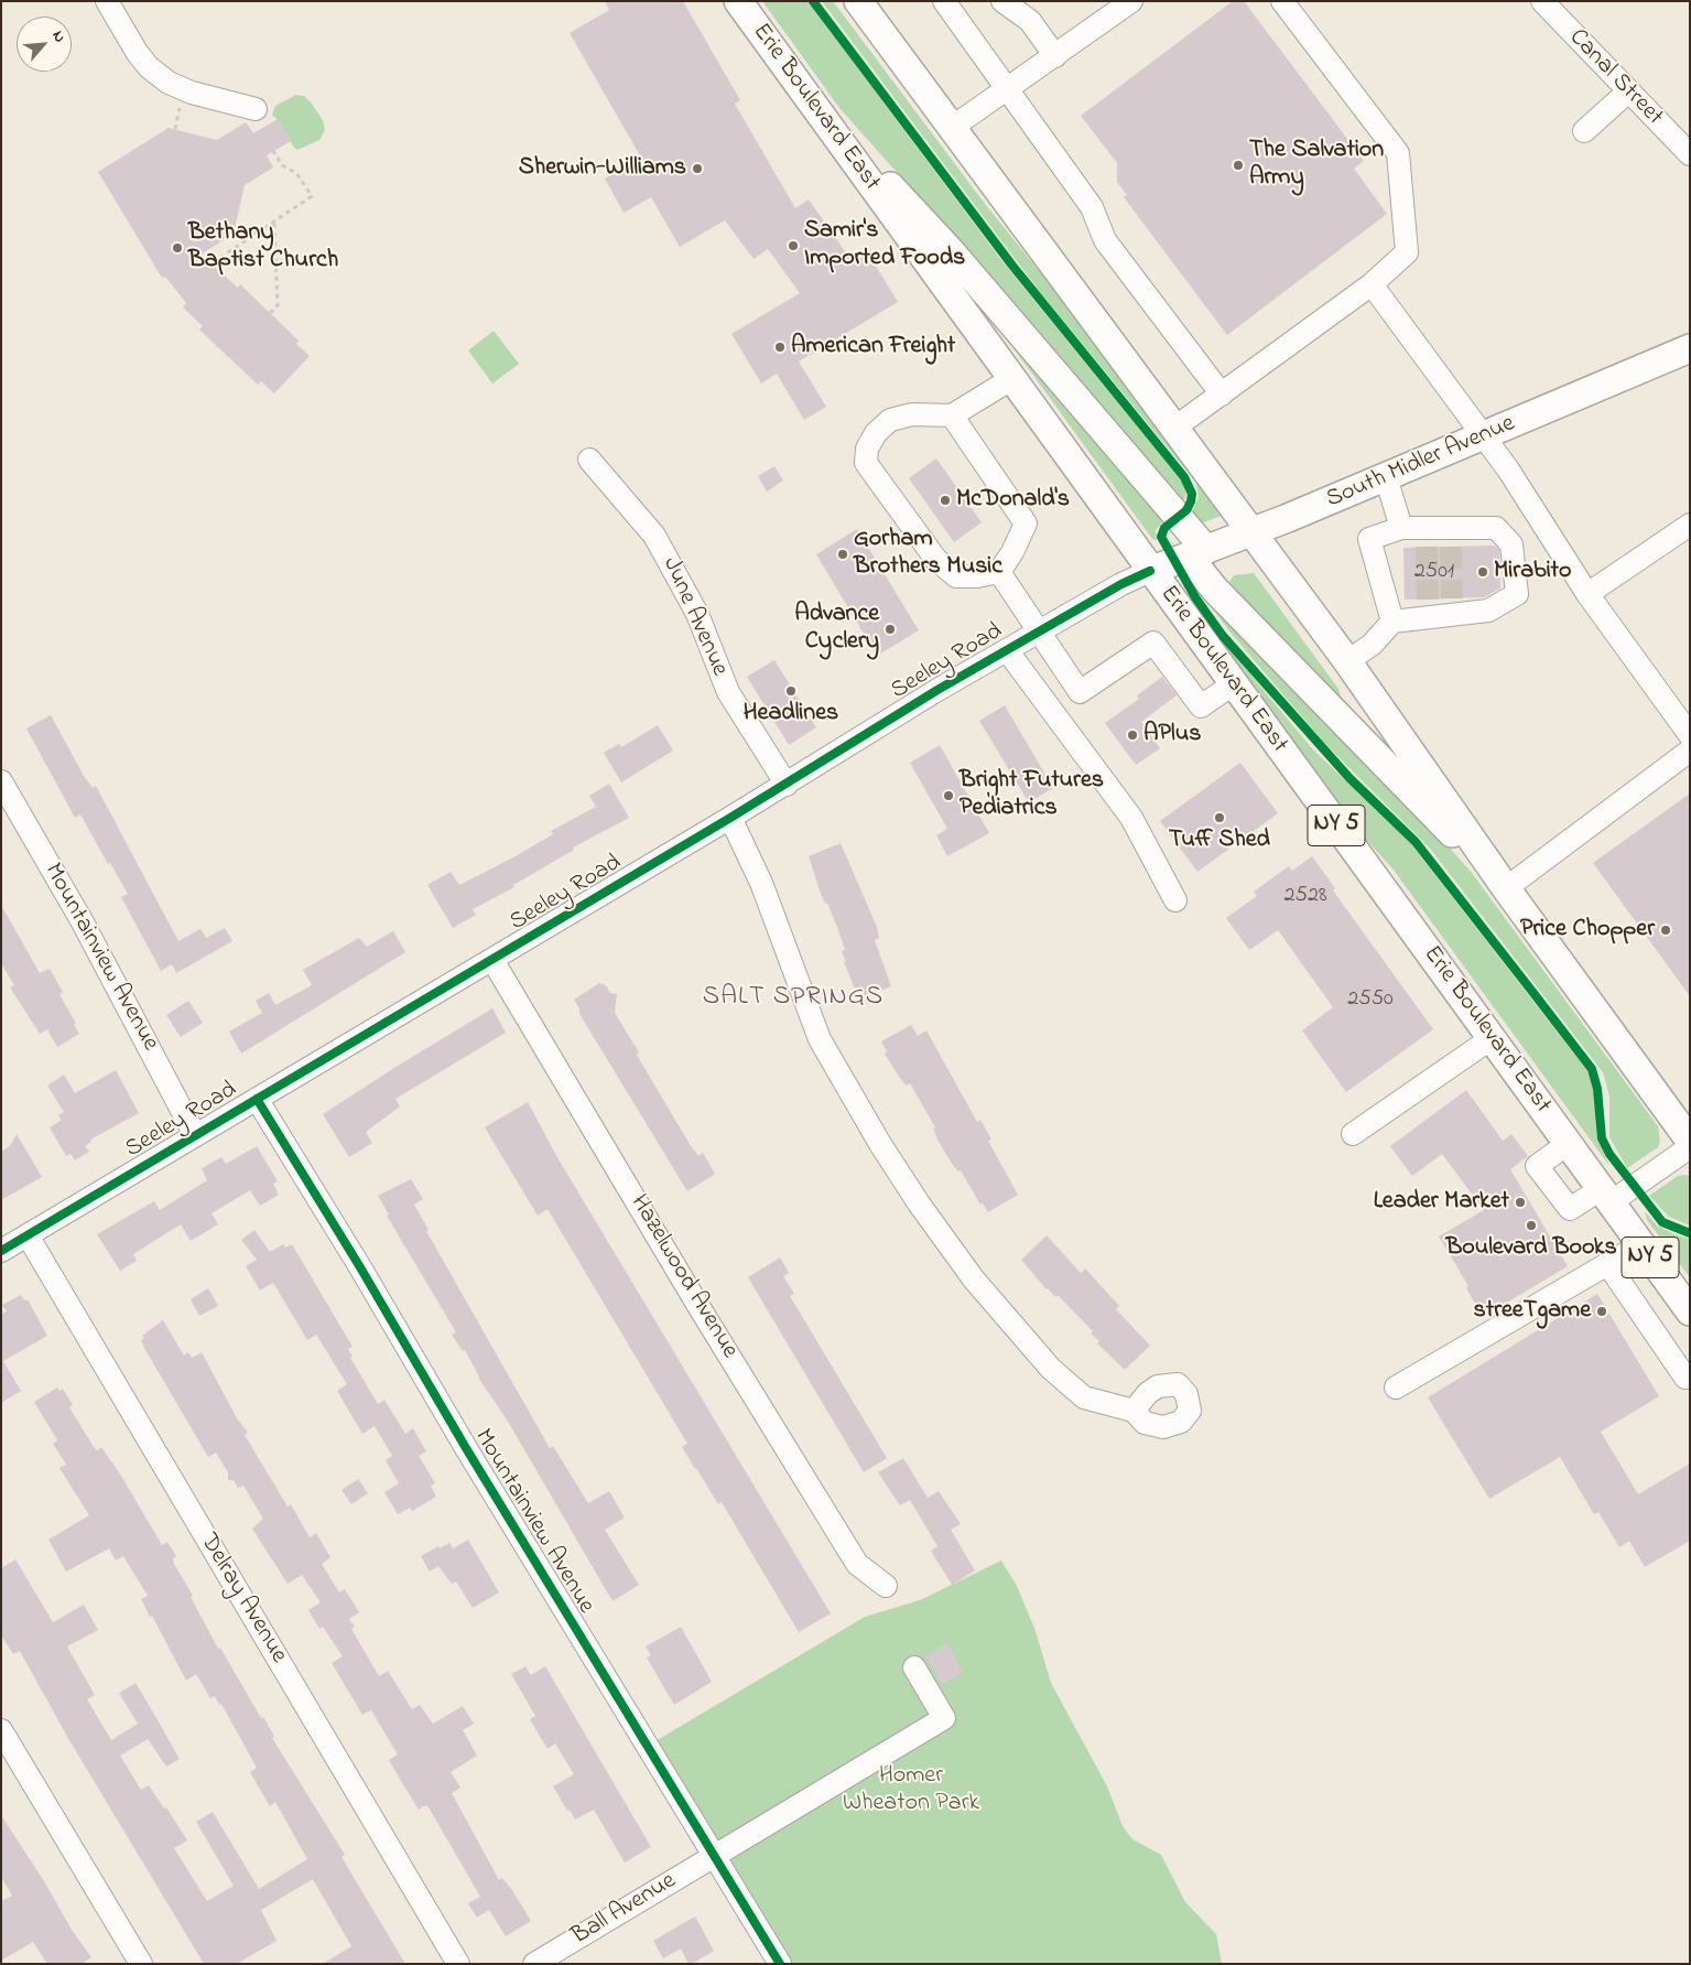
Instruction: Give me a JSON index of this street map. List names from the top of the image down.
{
  "streets": {
    "main road": ["Erie Boulevard East", "South Midler Avenue", "NY 5"],
    "street": [
      "Canal Street",
      "June Avenue",
      "Seeley Road",
      "Mountainview Avenue",
      "Hazelwood Avenue",
      "Delray Avenue",
      "Ball Avenue"
    ]
  },
  "crossings": [
    ["Erie Boulevard East", "South Midler Avenue"],
    ["Erie Boulevard East", "Seeley Road"],
    ["South Midler Avenue", "Seeley Road"],
    ["June Avenue", "Seeley Road"],
    ["Seeley Road", "Mountainview Avenue"],
    ["Seeley Road", "Hazelwood Avenue"],
    ["Seeley Road", "Delray Avenue"],
    ["Mountainview Avenue", "Ball Avenue"]
  ],
  "districts": ["SALT SPRINGS"],
  "parks": ["Homer Wheaton Park"],
  "places": [
    "The Salvation Army",
    "Sherwin-Williams",
    "Samir's Imported Foods",
    "Bethany Baptist Church",
    "American Freight",
    "McDonald's",
    "Gorham Brothers Music",
    "Mirabito",
    "Advance Cyclery",
    "Headlines",
    "APlus",
    "Bright Futures Pediatrics",
    "Tuff Shed",
    "Price Chopper",
    "Leader Market",
    "Boulevard Books",
    "streeTgame"
  ],
  "house_numbers": ["2501", "2528", "2550"],
  "north": "top right"
}
